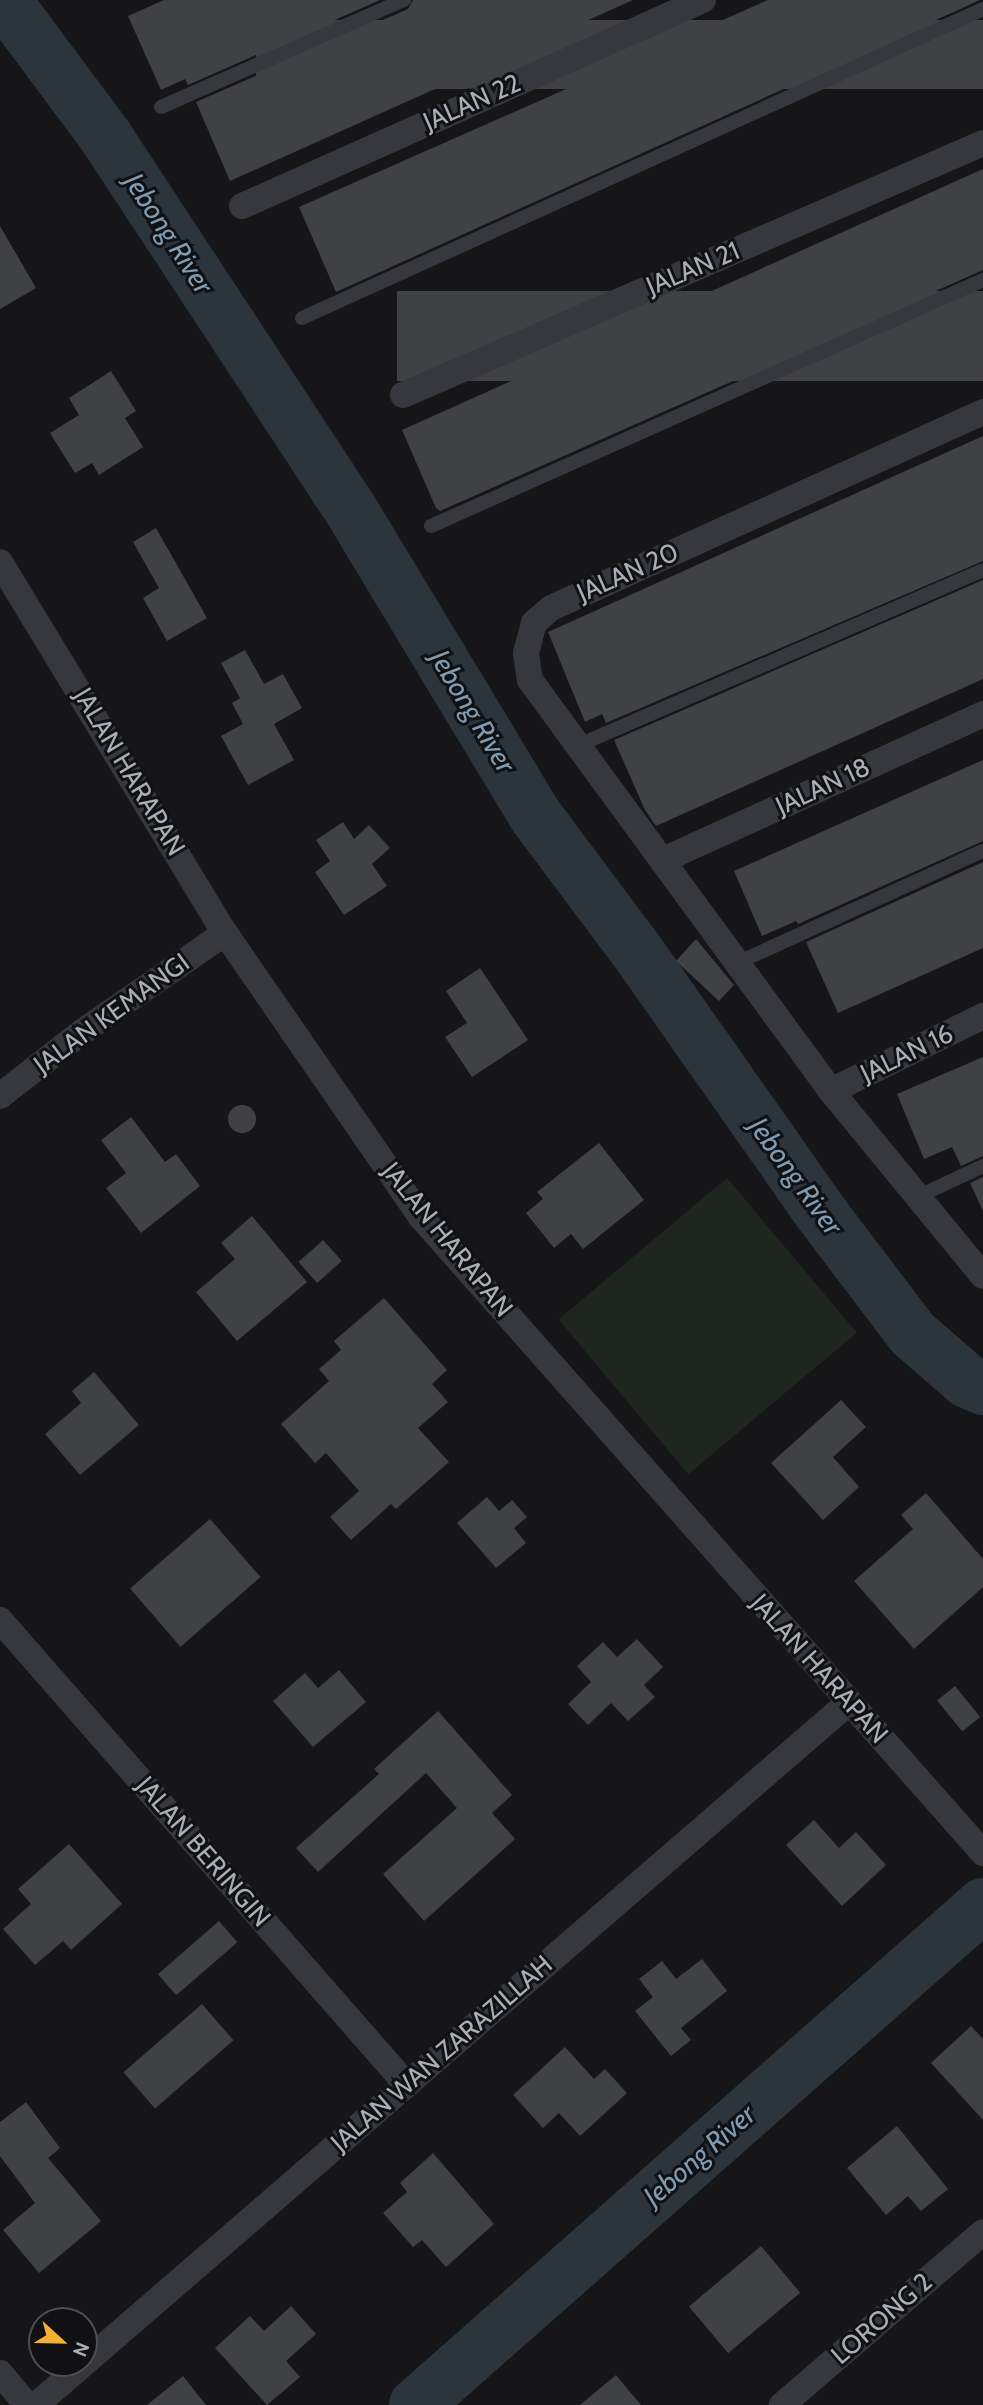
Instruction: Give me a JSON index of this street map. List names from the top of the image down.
{
  "streets": {
    "street": [
      "JALAN 22",
      "JALAN 21",
      "JALAN 20",
      "JALAN HARAPAN",
      "JALAN 18",
      "JALAN KEMANGI",
      "JALAN 16",
      "JALAN BERINGIN",
      "JALAN WAN ZARAZILLAH",
      "LORONG 2"
    ]
  },
  "crossings": [
    ["JALAN 20", "JALAN 18"],
    ["JALAN 20", "JALAN 16"],
    ["JALAN HARAPAN", "JALAN KEMANGI"],
    ["JALAN HARAPAN", "JALAN WAN ZARAZILLAH"],
    ["JALAN BERINGIN", "JALAN WAN ZARAZILLAH"]
  ],
  "water": ["Jebong River"],
  "north": "right"
}
